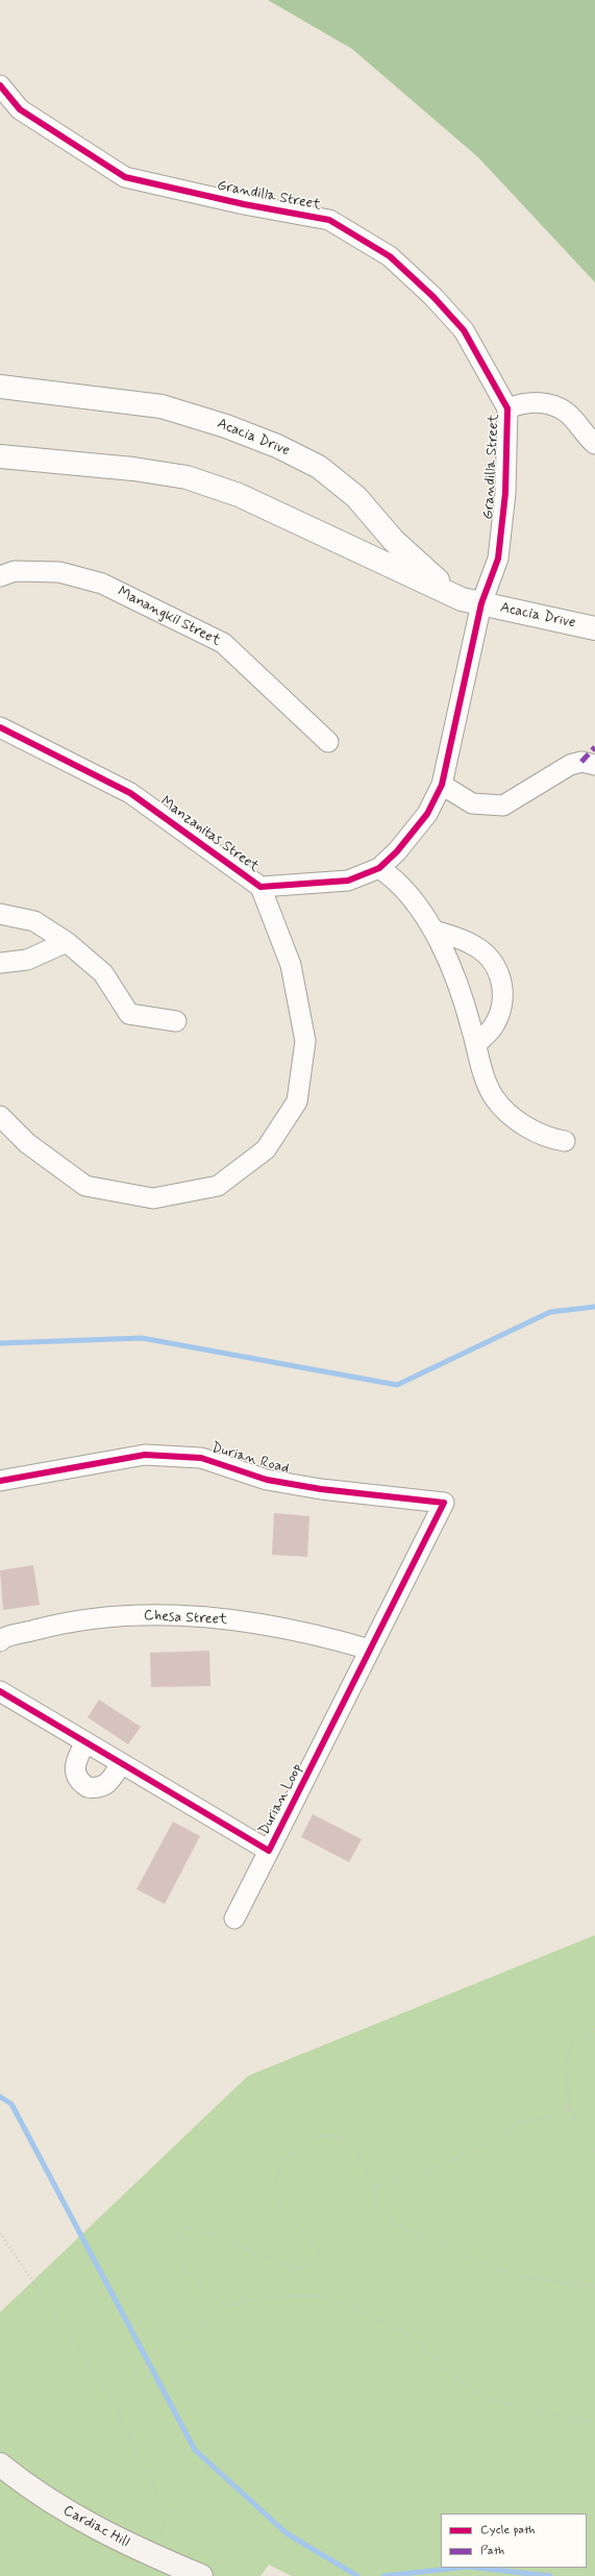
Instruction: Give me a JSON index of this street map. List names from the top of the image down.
{
  "streets": {
    "main road": ["Cardiac Hill"],
    "street": [
      "Grandilla Street",
      "Acacia Drive",
      "Manangkil Street",
      "Manzanitas Street",
      "Durian Road",
      "Chesa Street",
      "Durian Loop"
    ]
  },
  "crossings": [
    ["Grandilla Street", "Acacia Drive"],
    ["Grandilla Street", "Manzanitas Street"],
    ["Acacia Drive", "Manzanitas Street"],
    ["Durian Road", "Durian Loop"],
    ["Chesa Street", "Durian Loop"]
  ],
  "legend": ["Cycle path", "Path"]
}
